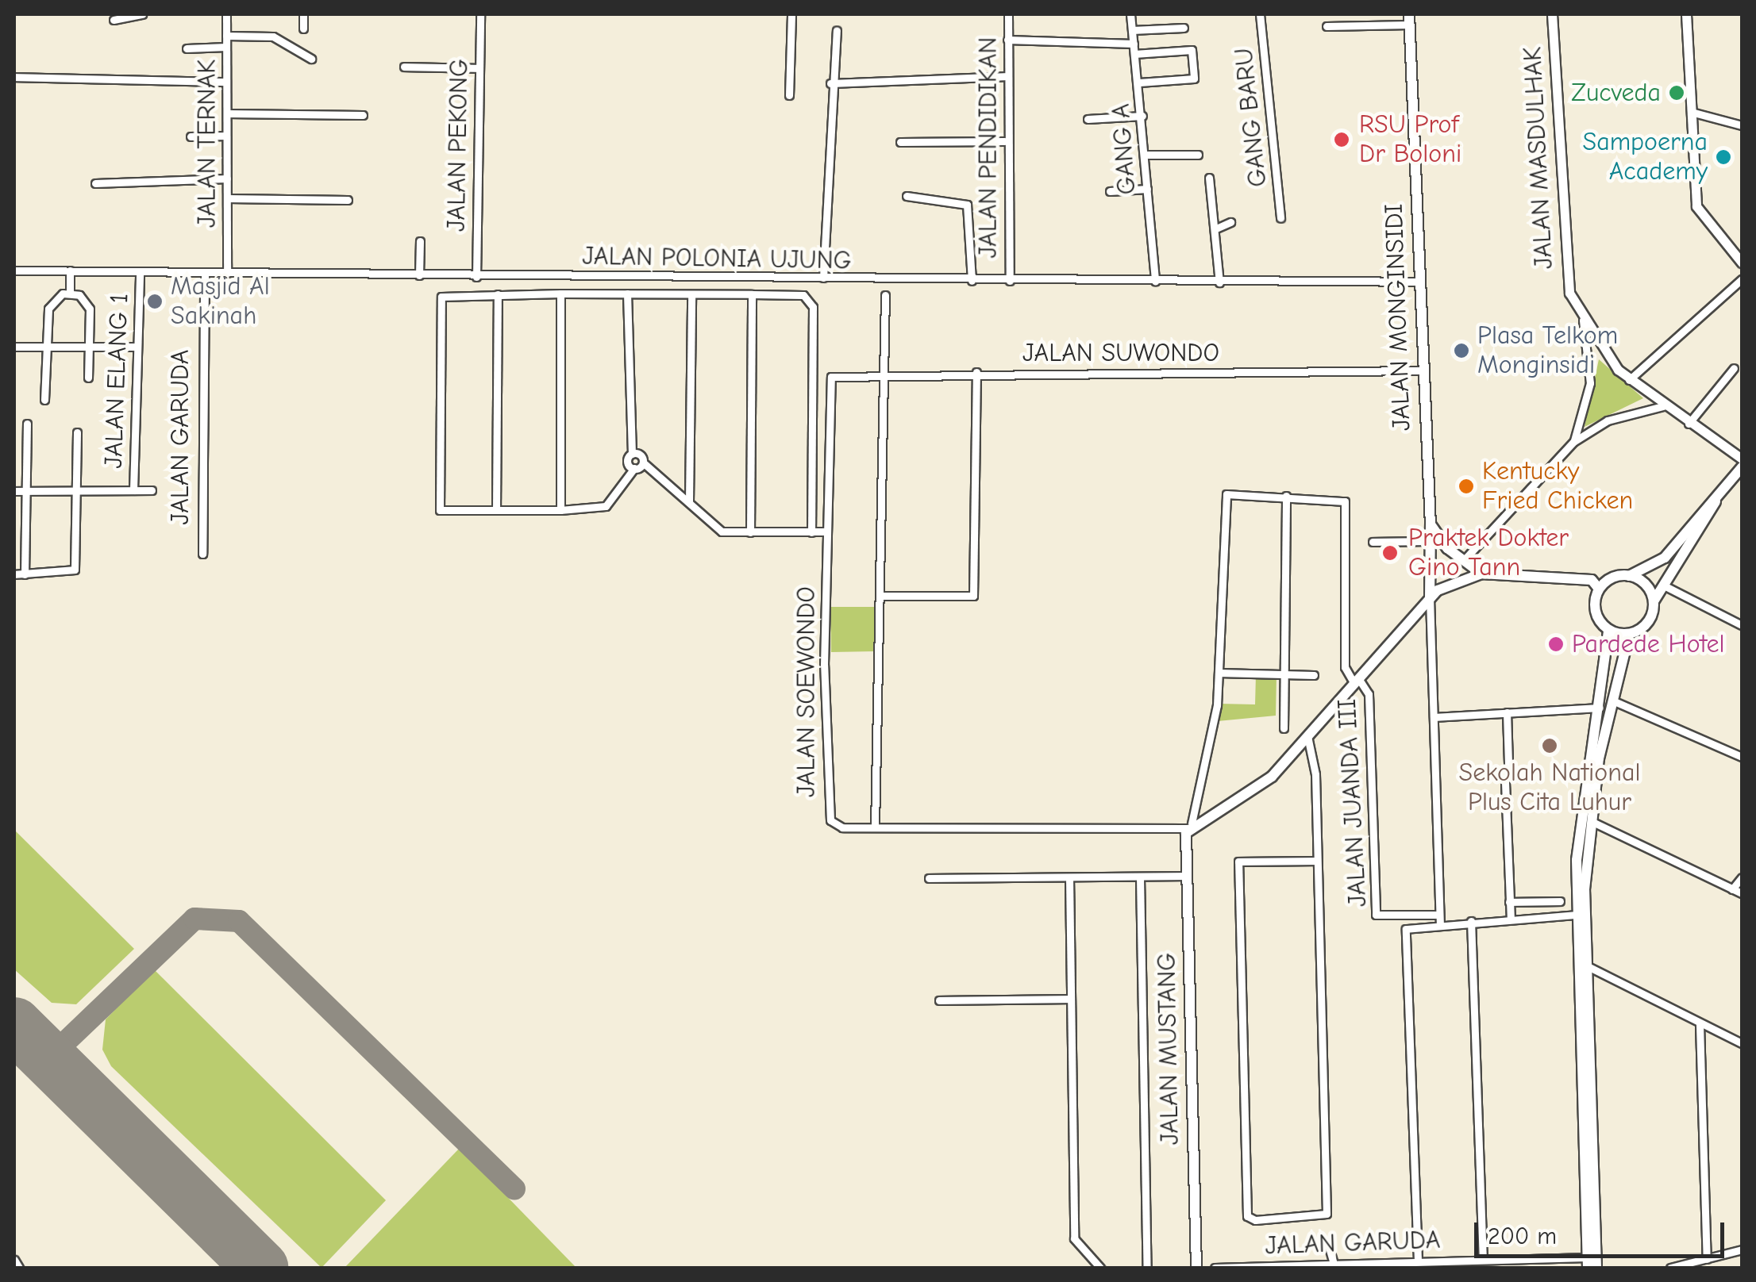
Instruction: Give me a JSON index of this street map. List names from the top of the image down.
{
  "streets": {
    "main road": ["JALAN MONGINSIDI", "JALAN MUSTANG"],
    "street": [
      "GANG BARU",
      "JALAN TERNAK",
      "JALAN PEKONG",
      "JALAN PENDIDIKAN",
      "GANG A",
      "JALAN MASDULHAK",
      "JALAN POLONIA UJUNG",
      "JALAN SUWONDO",
      "JALAN ELANG 1",
      "JALAN GARUDA",
      "JALAN SOEWONDO",
      "JALAN JUANDA III"
    ]
  },
  "crossings": [
    ["JALAN TERNAK", "JALAN POLONIA UJUNG"],
    ["JALAN PEKONG", "JALAN POLONIA UJUNG"],
    ["JALAN PENDIDIKAN", "JALAN POLONIA UJUNG"],
    ["GANG A", "JALAN POLONIA UJUNG"],
    ["JALAN POLONIA UJUNG", "JALAN MONGINSIDI"],
    ["JALAN POLONIA UJUNG", "JALAN ELANG 1"],
    ["JALAN POLONIA UJUNG", "JALAN GARUDA"],
    ["JALAN MONGINSIDI", "JALAN SUWONDO"],
    ["JALAN MONGINSIDI", "JALAN JUANDA III"],
    ["JALAN SUWONDO", "JALAN SOEWONDO"]
  ],
  "places": [
    "Zucveda",
    "RSU Prof Dr Boloni",
    "Sampoerna Academy",
    "Masjid Al Sakinah",
    "Plasa Telkom Monginsidi",
    "Kentucky Fried Chicken",
    "Praktek Dokter Gino Tann",
    "Pardede Hotel",
    "Sekolah National Plus Cita Luhur"
  ],
  "scale_bar": "200 m"
}
